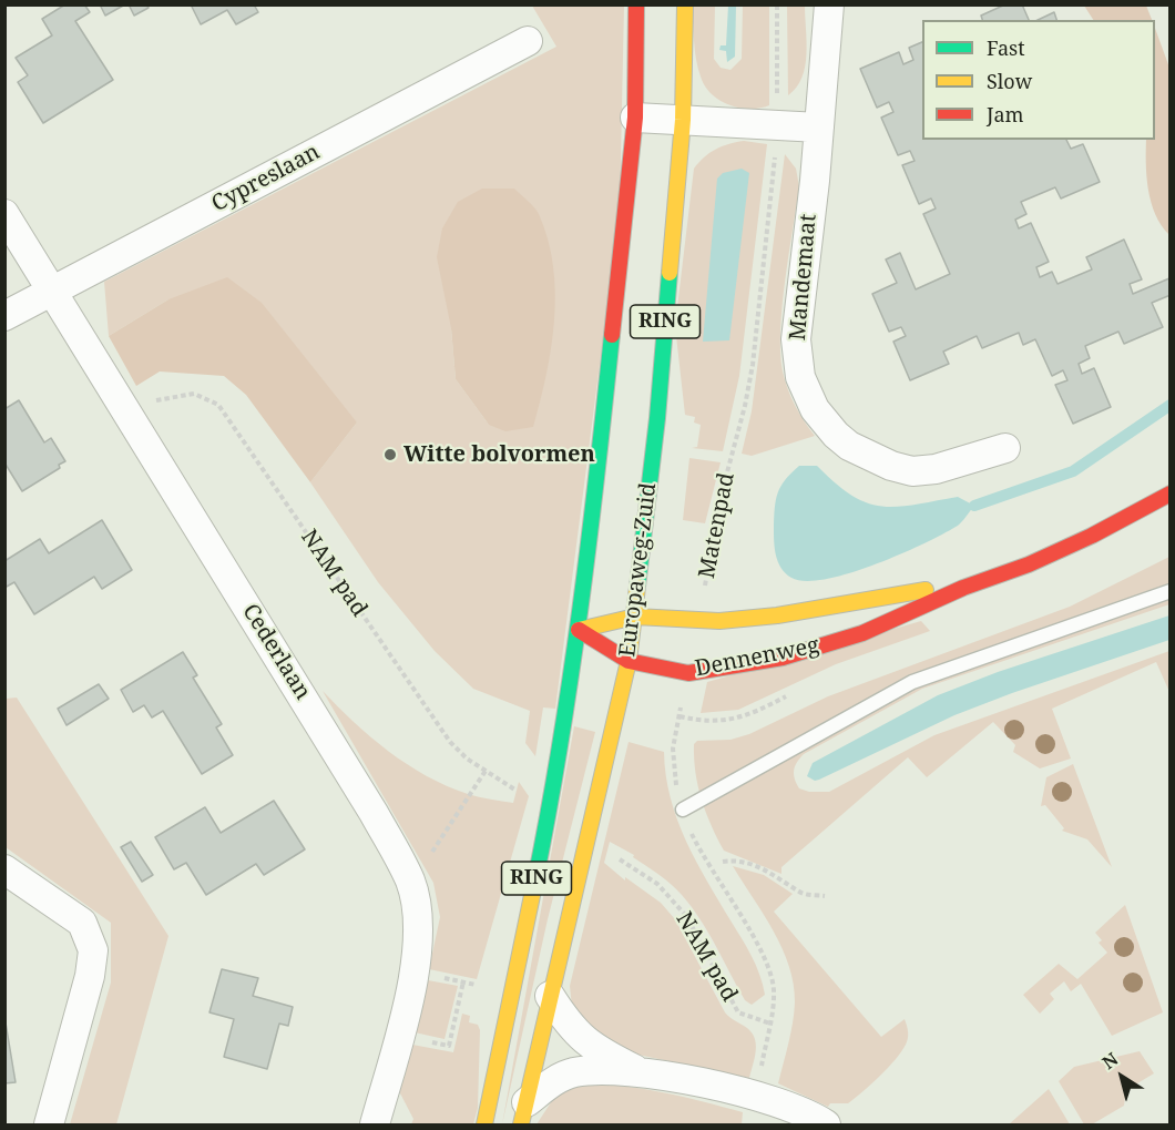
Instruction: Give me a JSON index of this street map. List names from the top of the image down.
{
  "streets": {
    "main road": ["RING", "Europaweg-Zuid", "Dennenweg"],
    "street": ["Cypreslaan", "Mandemaat", "Cederlaan"],
    "path": ["Matenpad", "NAM pad"]
  },
  "crossings": [
    ["Cypreslaan", "Cederlaan"],
    ["RING", "Dennenweg"],
    ["Matenpad", "Dennenweg"],
    ["Europaweg-Zuid", "Dennenweg"],
    ["NAM pad", "Cederlaan"]
  ],
  "places": ["Witte bolvormen"],
  "legend": ["Fast", "Slow", "Jam"],
  "north": "top left"
}
